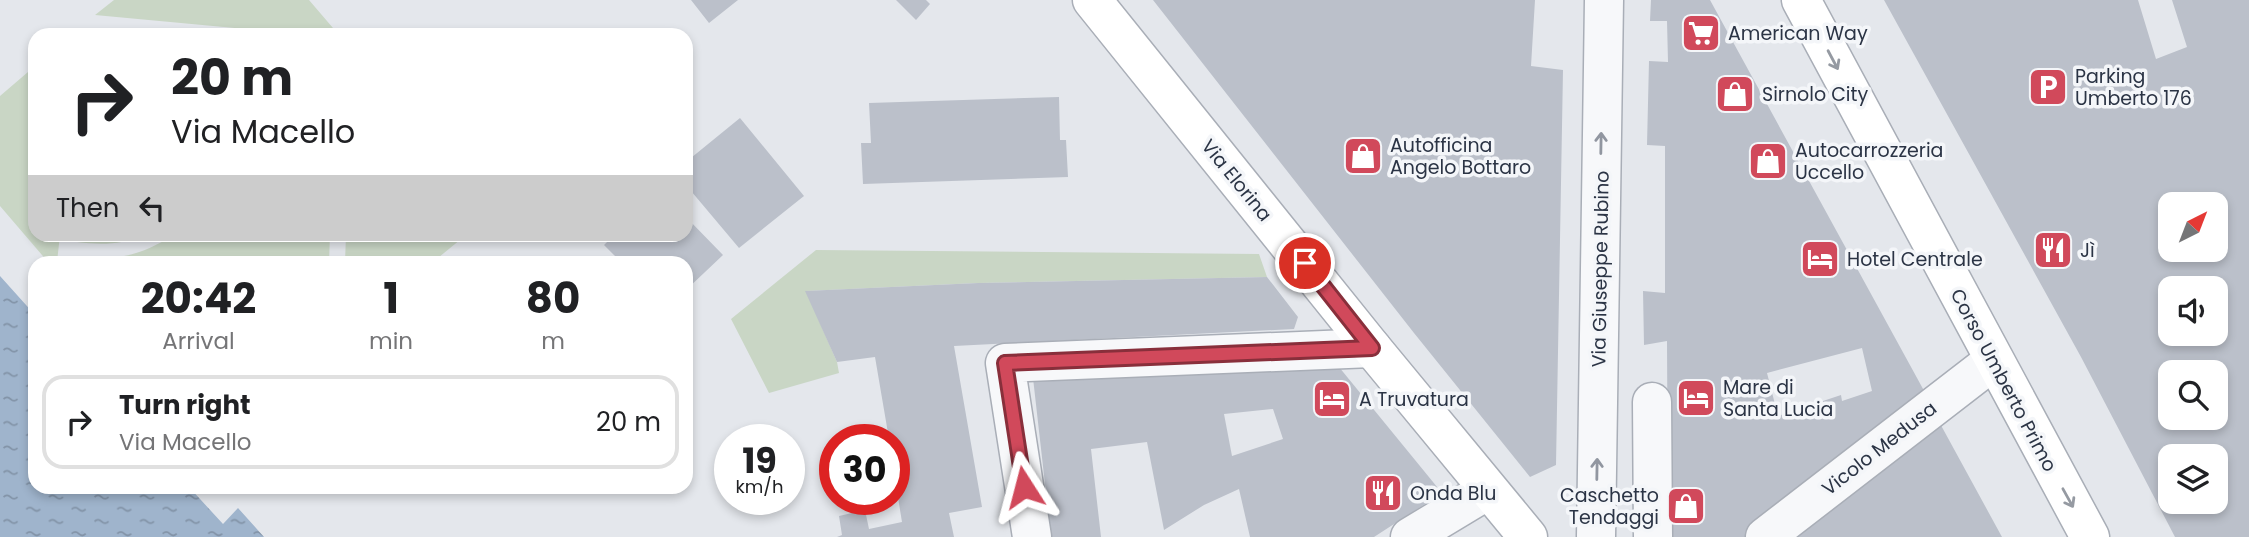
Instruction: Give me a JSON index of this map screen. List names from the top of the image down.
{
  "streets": {
    "main road": ["Via Elorina", "Corso Umberto Primo"],
    "street": ["Via Giuseppe Rubino", "Vicolo Medusa"]
  },
  "crossings": [
    ["Corso Umberto Primo", "Vicolo Medusa"]
  ],
  "one_way": ["Via Giuseppe Rubino", "Corso Umberto Primo"],
  "places": {
    "supermarket": ["American Way"],
    "parking": ["Parking Umberto 176"],
    "shop": [
      "Sirnolo City",
      "Autofficina Angelo Bottaro",
      "Autocarrozzeria Uccello",
      "Caschetto Tendaggi"
    ],
    "restaurant": ["Jì", "Onda Blu"],
    "hotel": ["Hotel Centrale", "Mare di Santa Lucia", "A Truvatura"]
  },
  "north": "top right",
  "page": {
    "turn": ["20 m", "Via Macello"],
    "then": "Then",
    "eta": [
      "20:42",
      "Arrival",
      "1",
      "min",
      "80",
      "m"
    ],
    "list": [
      {
        "name": "Turn right",
        "note": "Via Macello",
        "value": "20 m"
      }
    ],
    "speed": "19 km/h",
    "limit": "30"
  }
}
